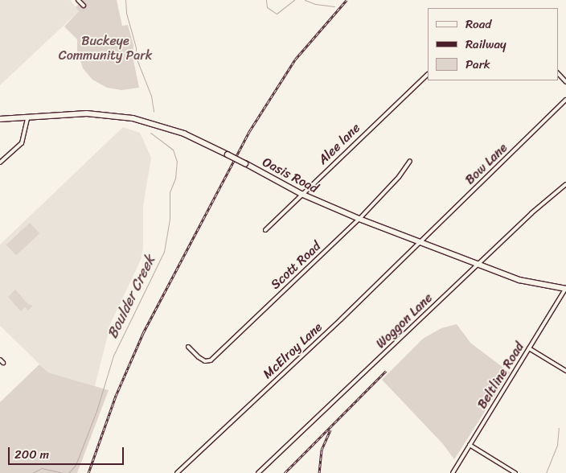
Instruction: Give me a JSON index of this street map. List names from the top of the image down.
{
  "streets": {
    "main road": ["Oasis Road"],
    "street": [
      "Alee lane",
      "Bow Lane",
      "Scott Road",
      "Woggon Lane",
      "McElroy Lane",
      "Beltline Road"
    ]
  },
  "crossings": [
    ["Alee lane", "Oasis Road"],
    ["Bow Lane", "Oasis Road"],
    ["Bow Lane", "McElroy Lane"],
    ["Oasis Road", "Scott Road"],
    ["Oasis Road", "Woggon Lane"],
    ["Oasis Road", "McElroy Lane"],
    ["Oasis Road", "Beltline Road"]
  ],
  "water": ["Boulder Creek"],
  "parks": ["Buckeye Community Park"],
  "legend": ["Road", "Railway", "Park"],
  "scale_bar": "200 m"
}
